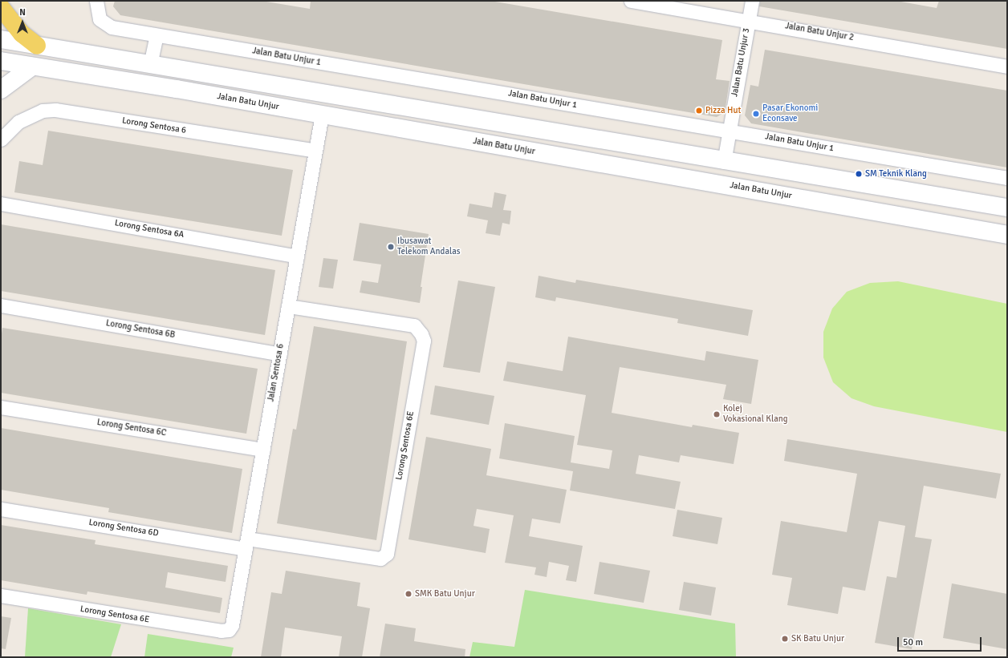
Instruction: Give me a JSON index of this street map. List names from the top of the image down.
{
  "streets": {
    "main road": ["Jalan Batu Unjur"],
    "street": [
      "Jalan Batu Unjur 2",
      "Jalan Batu Unjur 1",
      "Jalan Batu Unjur 3",
      "Lorong Sentosa 6",
      "Lorong Sentosa 6A",
      "Lorong Sentosa 6B",
      "Jalan Sentosa 6",
      "Lorong Sentosa 6C",
      "Lorong Sentosa 6E",
      "Lorong Sentosa 6D"
    ]
  },
  "crossings": [
    ["Jalan Batu Unjur 2", "Jalan Batu Unjur 3"],
    ["Jalan Batu Unjur 1", "Jalan Batu Unjur 3"],
    ["Jalan Batu Unjur", "Jalan Sentosa 6"],
    ["Lorong Sentosa 6", "Jalan Sentosa 6"],
    ["Lorong Sentosa 6A", "Jalan Sentosa 6"],
    ["Lorong Sentosa 6B", "Jalan Sentosa 6"],
    ["Jalan Sentosa 6", "Lorong Sentosa 6C"],
    ["Jalan Sentosa 6", "Lorong Sentosa 6E"],
    ["Jalan Sentosa 6", "Lorong Sentosa 6D"],
    ["Lorong Sentosa 6E", "Lorong Sentosa 6D"]
  ],
  "places": [
    "Pizza Hut",
    "Pasar Ekonomi Econsave",
    "SM Teknik Klang",
    "Ibusawat Telekom Andalas",
    "Kolej Vokasional Klang",
    "SMK Batu Unjur",
    "SK Batu Unjur"
  ],
  "scale_bar": "50 m",
  "north": "top"
}
